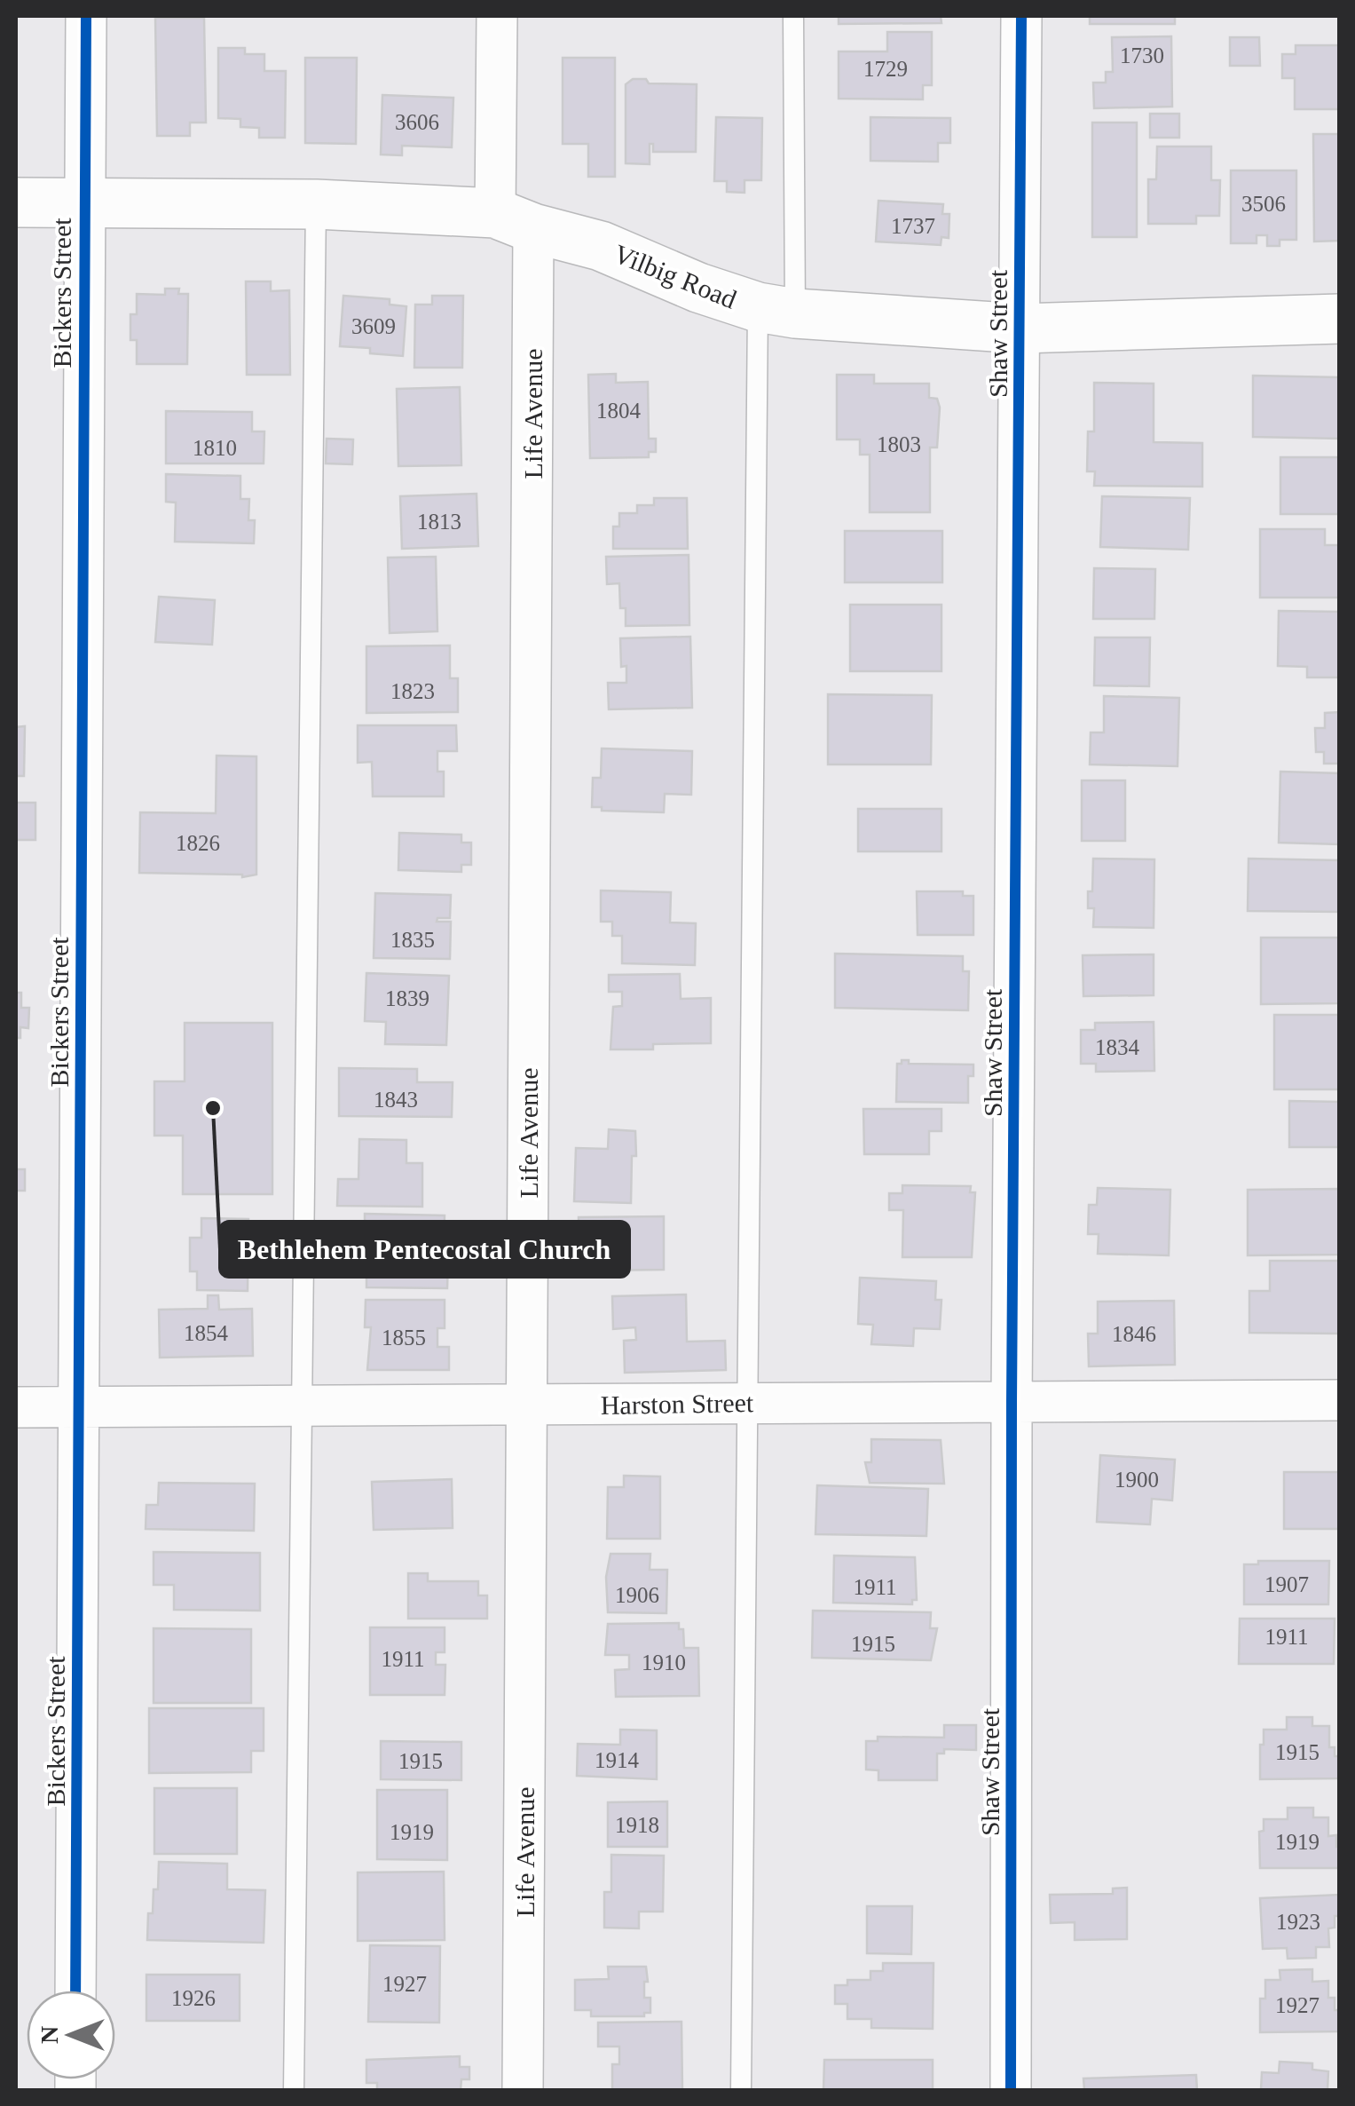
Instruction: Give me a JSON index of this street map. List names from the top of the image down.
{
  "streets": {
    "street": [
      "Vilbig Road",
      "Bickers Street",
      "Shaw Street",
      "Life Avenue",
      "Harston Street"
    ]
  },
  "crossings": [
    ["Vilbig Road", "Bickers Street"],
    ["Vilbig Road", "Shaw Street"],
    ["Vilbig Road", "Life Avenue"],
    ["Bickers Street", "Harston Street"],
    ["Shaw Street", "Harston Street"],
    ["Life Avenue", "Harston Street"]
  ],
  "places": ["Bethlehem Pentecostal Church"],
  "house_numbers": [
    "1730",
    "1729",
    "3606",
    "3506",
    "1737",
    "3609",
    "1804",
    "1803",
    "1810",
    "1813",
    "1823",
    "1826",
    "1835",
    "1839",
    "1834",
    "1843",
    "1854",
    "1846",
    "1855",
    "1900",
    "1907",
    "1911",
    "1906",
    "1911",
    "1915",
    "1911",
    "1910",
    "1915",
    "1914",
    "1915",
    "1918",
    "1919",
    "1919",
    "1923",
    "1927",
    "1926",
    "1927"
  ],
  "north": "left"
}
